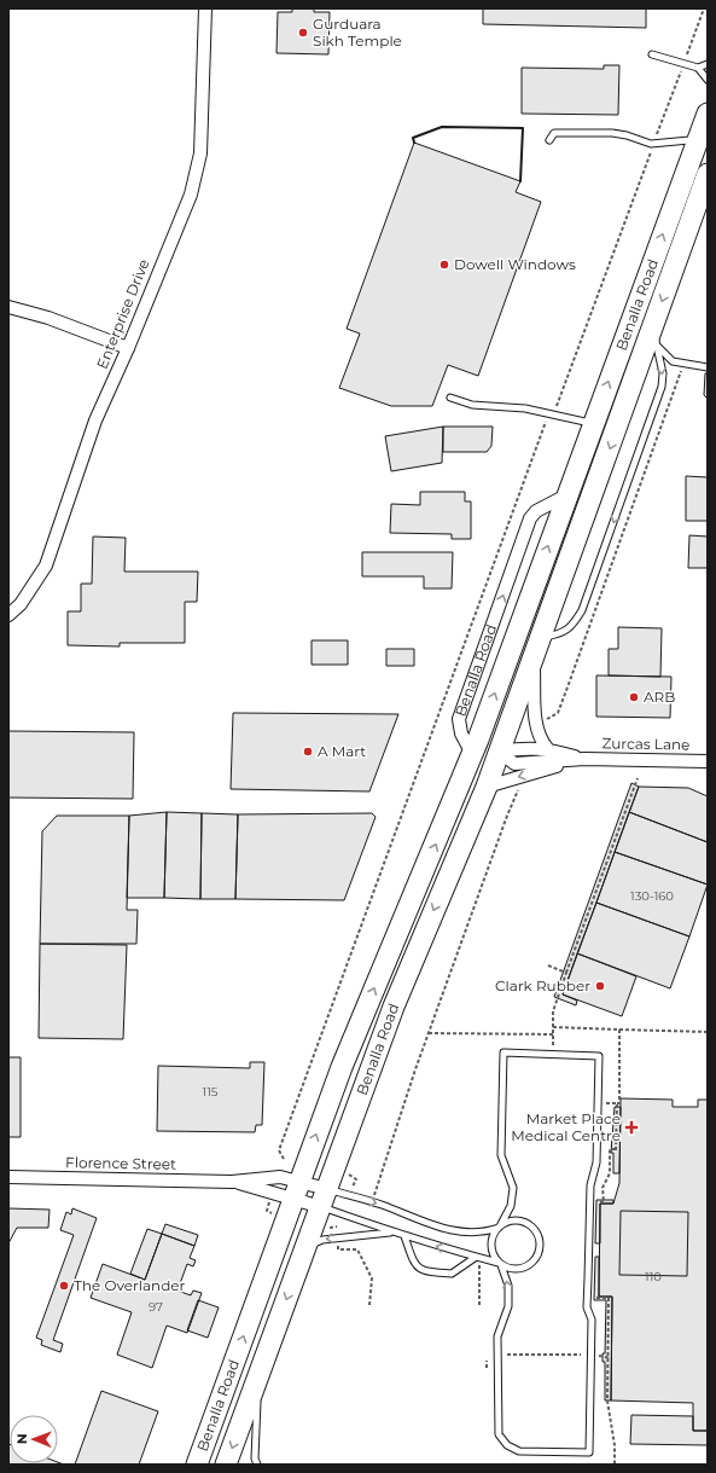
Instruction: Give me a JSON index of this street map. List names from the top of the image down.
{
  "streets": {
    "highway": ["Benalla Road"],
    "street": ["Enterprise Drive", "Zurcas Lane", "Florence Street"]
  },
  "crossings": [
    ["Benalla Road", "Zurcas Lane"],
    ["Benalla Road", "Florence Street"]
  ],
  "places": {
    "other": [
      "Gurduara Sikh Temple",
      "Dowell Windows",
      "ARB",
      "A Mart",
      "Clark Rubber",
      "The Overlander"
    ],
    "health": ["Market Place Medical Centre"]
  },
  "house_numbers": [
    "130-160",
    "115",
    "110",
    "97"
  ],
  "north": "left"
}
